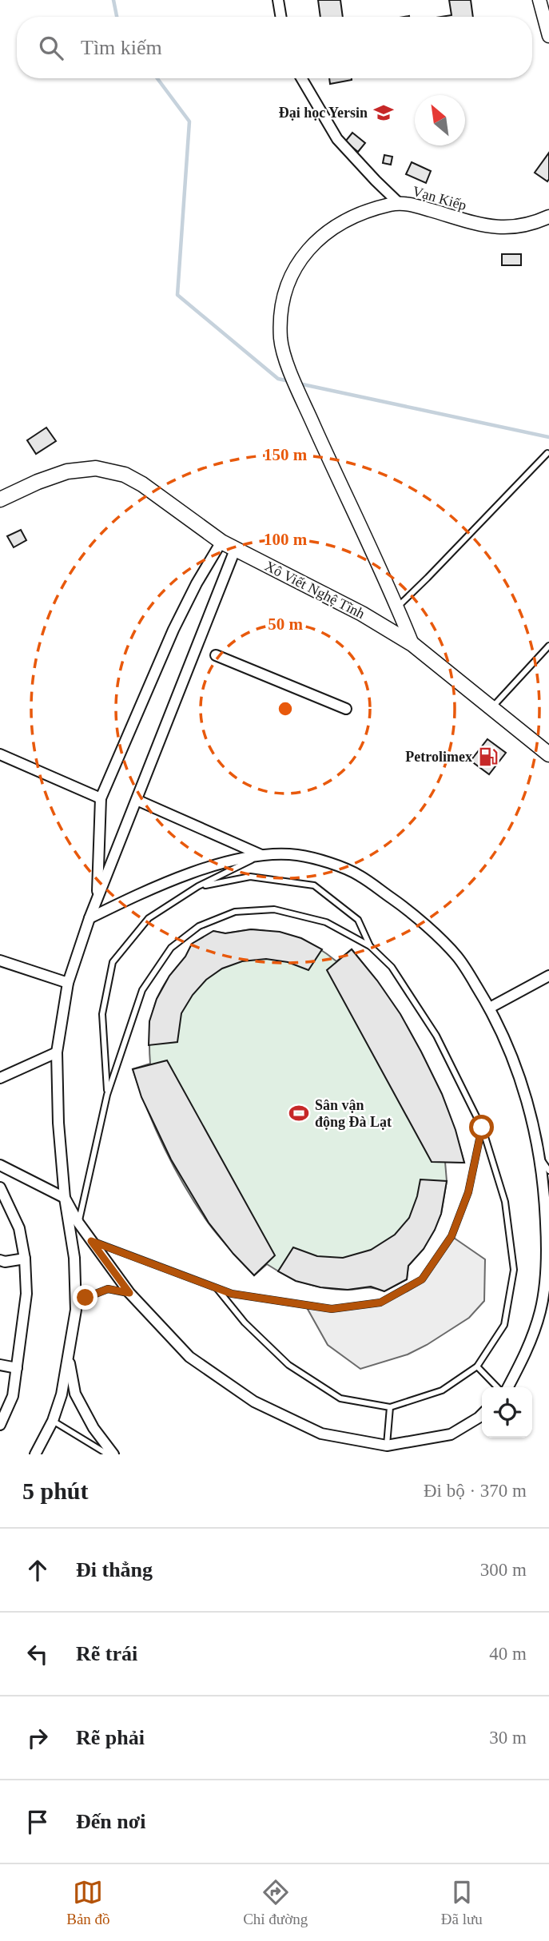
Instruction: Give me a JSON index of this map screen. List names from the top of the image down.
{
  "streets": {
    "main road": ["Xô Viết Nghệ Tĩnh"],
    "street": ["Vạn Kiếp"]
  },
  "places": {
    "school or university": ["Đại học Yersin"],
    "fuel station": ["Petrolimex"],
    "sports": ["Sân vận động Đà Lạt"]
  },
  "north": "top left",
  "page": {
    "search": "Tìm kiếm",
    "heading": ["5 phút", "Đi bộ · 370 m"],
    "list": [
      ["Đi thẳng", "300 m"],
      ["Rẽ trái", "40 m"],
      ["Rẽ phải", "30 m"],
      "Đến nơi"
    ],
    "nav": ["Bản đồ", "Chỉ đường", "Đã lưu"]
  },
  "rings": ["150 m", "100 m", "50 m"]
}
